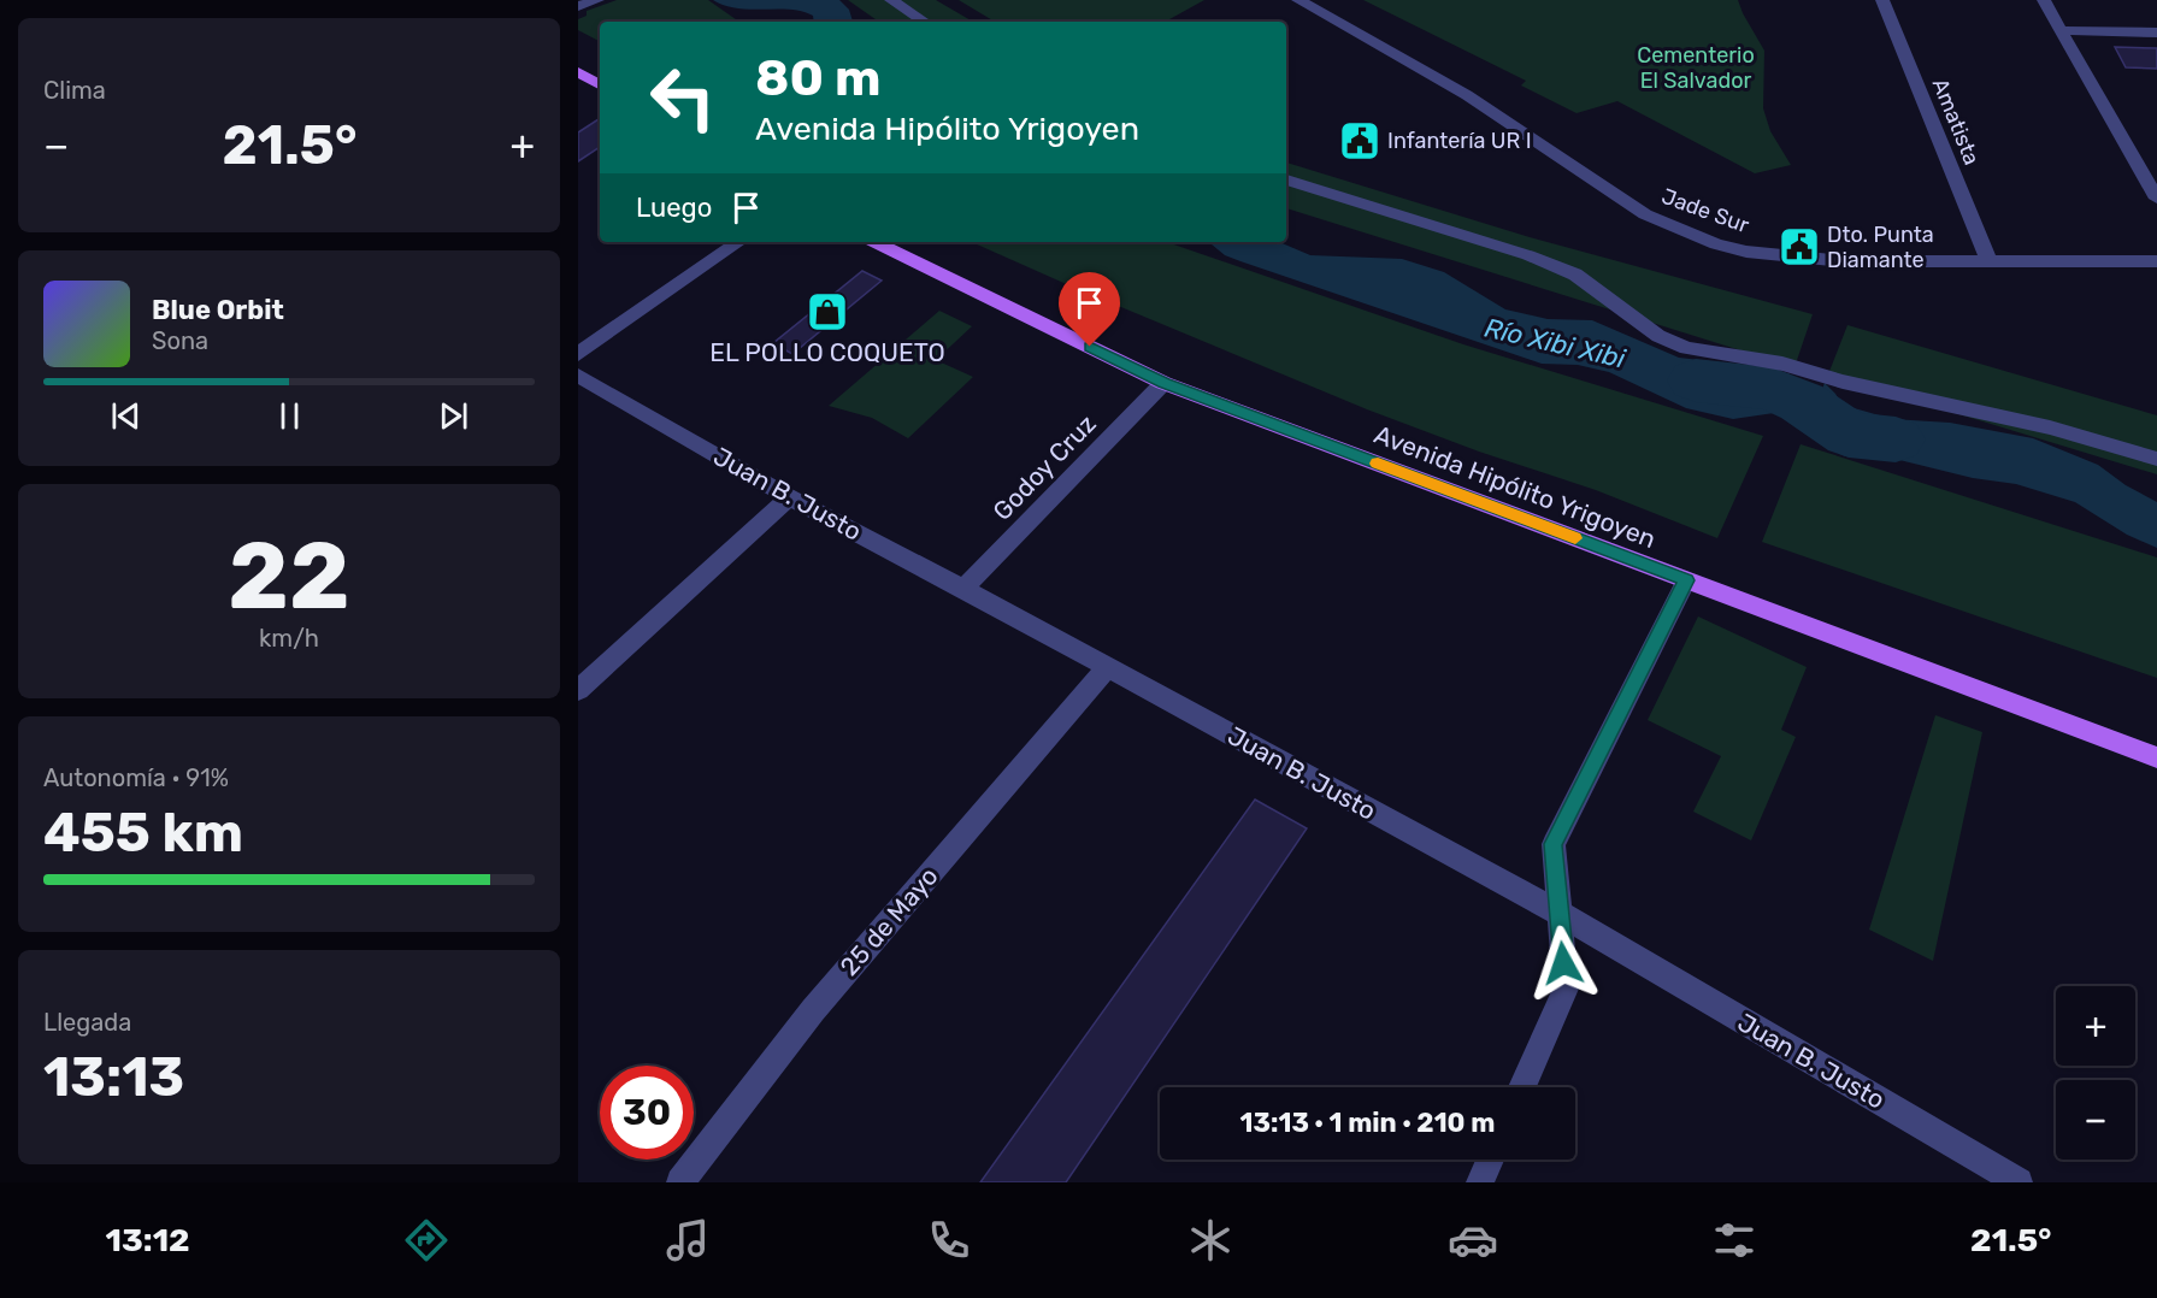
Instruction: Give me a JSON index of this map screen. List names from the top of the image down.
{
  "streets": {
    "main road": ["Avenida Hipólito Yrigoyen"],
    "street": [
      "Amatista",
      "Jade Sur",
      "Godoy Cruz",
      "Juan B. Justo",
      "25 de Mayo"
    ]
  },
  "crossings": [
    ["Amatista", "Jade Sur"],
    ["Godoy Cruz", "Avenida Hipólito Yrigoyen"],
    ["Godoy Cruz", "Juan B. Justo"],
    ["Juan B. Justo", "25 de Mayo"]
  ],
  "water": ["Río Xibi Xibi"],
  "parks": ["Cementerio El Salvador"],
  "places": {
    "public building": ["Infantería UR I", "Dto. Punta Diamante"],
    "shop": ["EL POLLO COQUETO"]
  },
  "page": {
    "tile": [
      "Clima",
      ["22", "km/h"],
      ["Autonomía · 91%", "455 km"],
      ["Llegada", "13:13"]
    ],
    "turn": ["80 m", "Avenida Hipólito Yrigoyen"],
    "heat": ["−", "21.5°", "+"],
    "then": "Luego",
    "song": ["Blue Orbit", "Sona"],
    "map_buttons": ["+", "−"],
    "limit": "30",
    "trip": "13:13 · 1 min · 210 m",
    "tabs": ["13:12", "21.5°"]
  }
}
